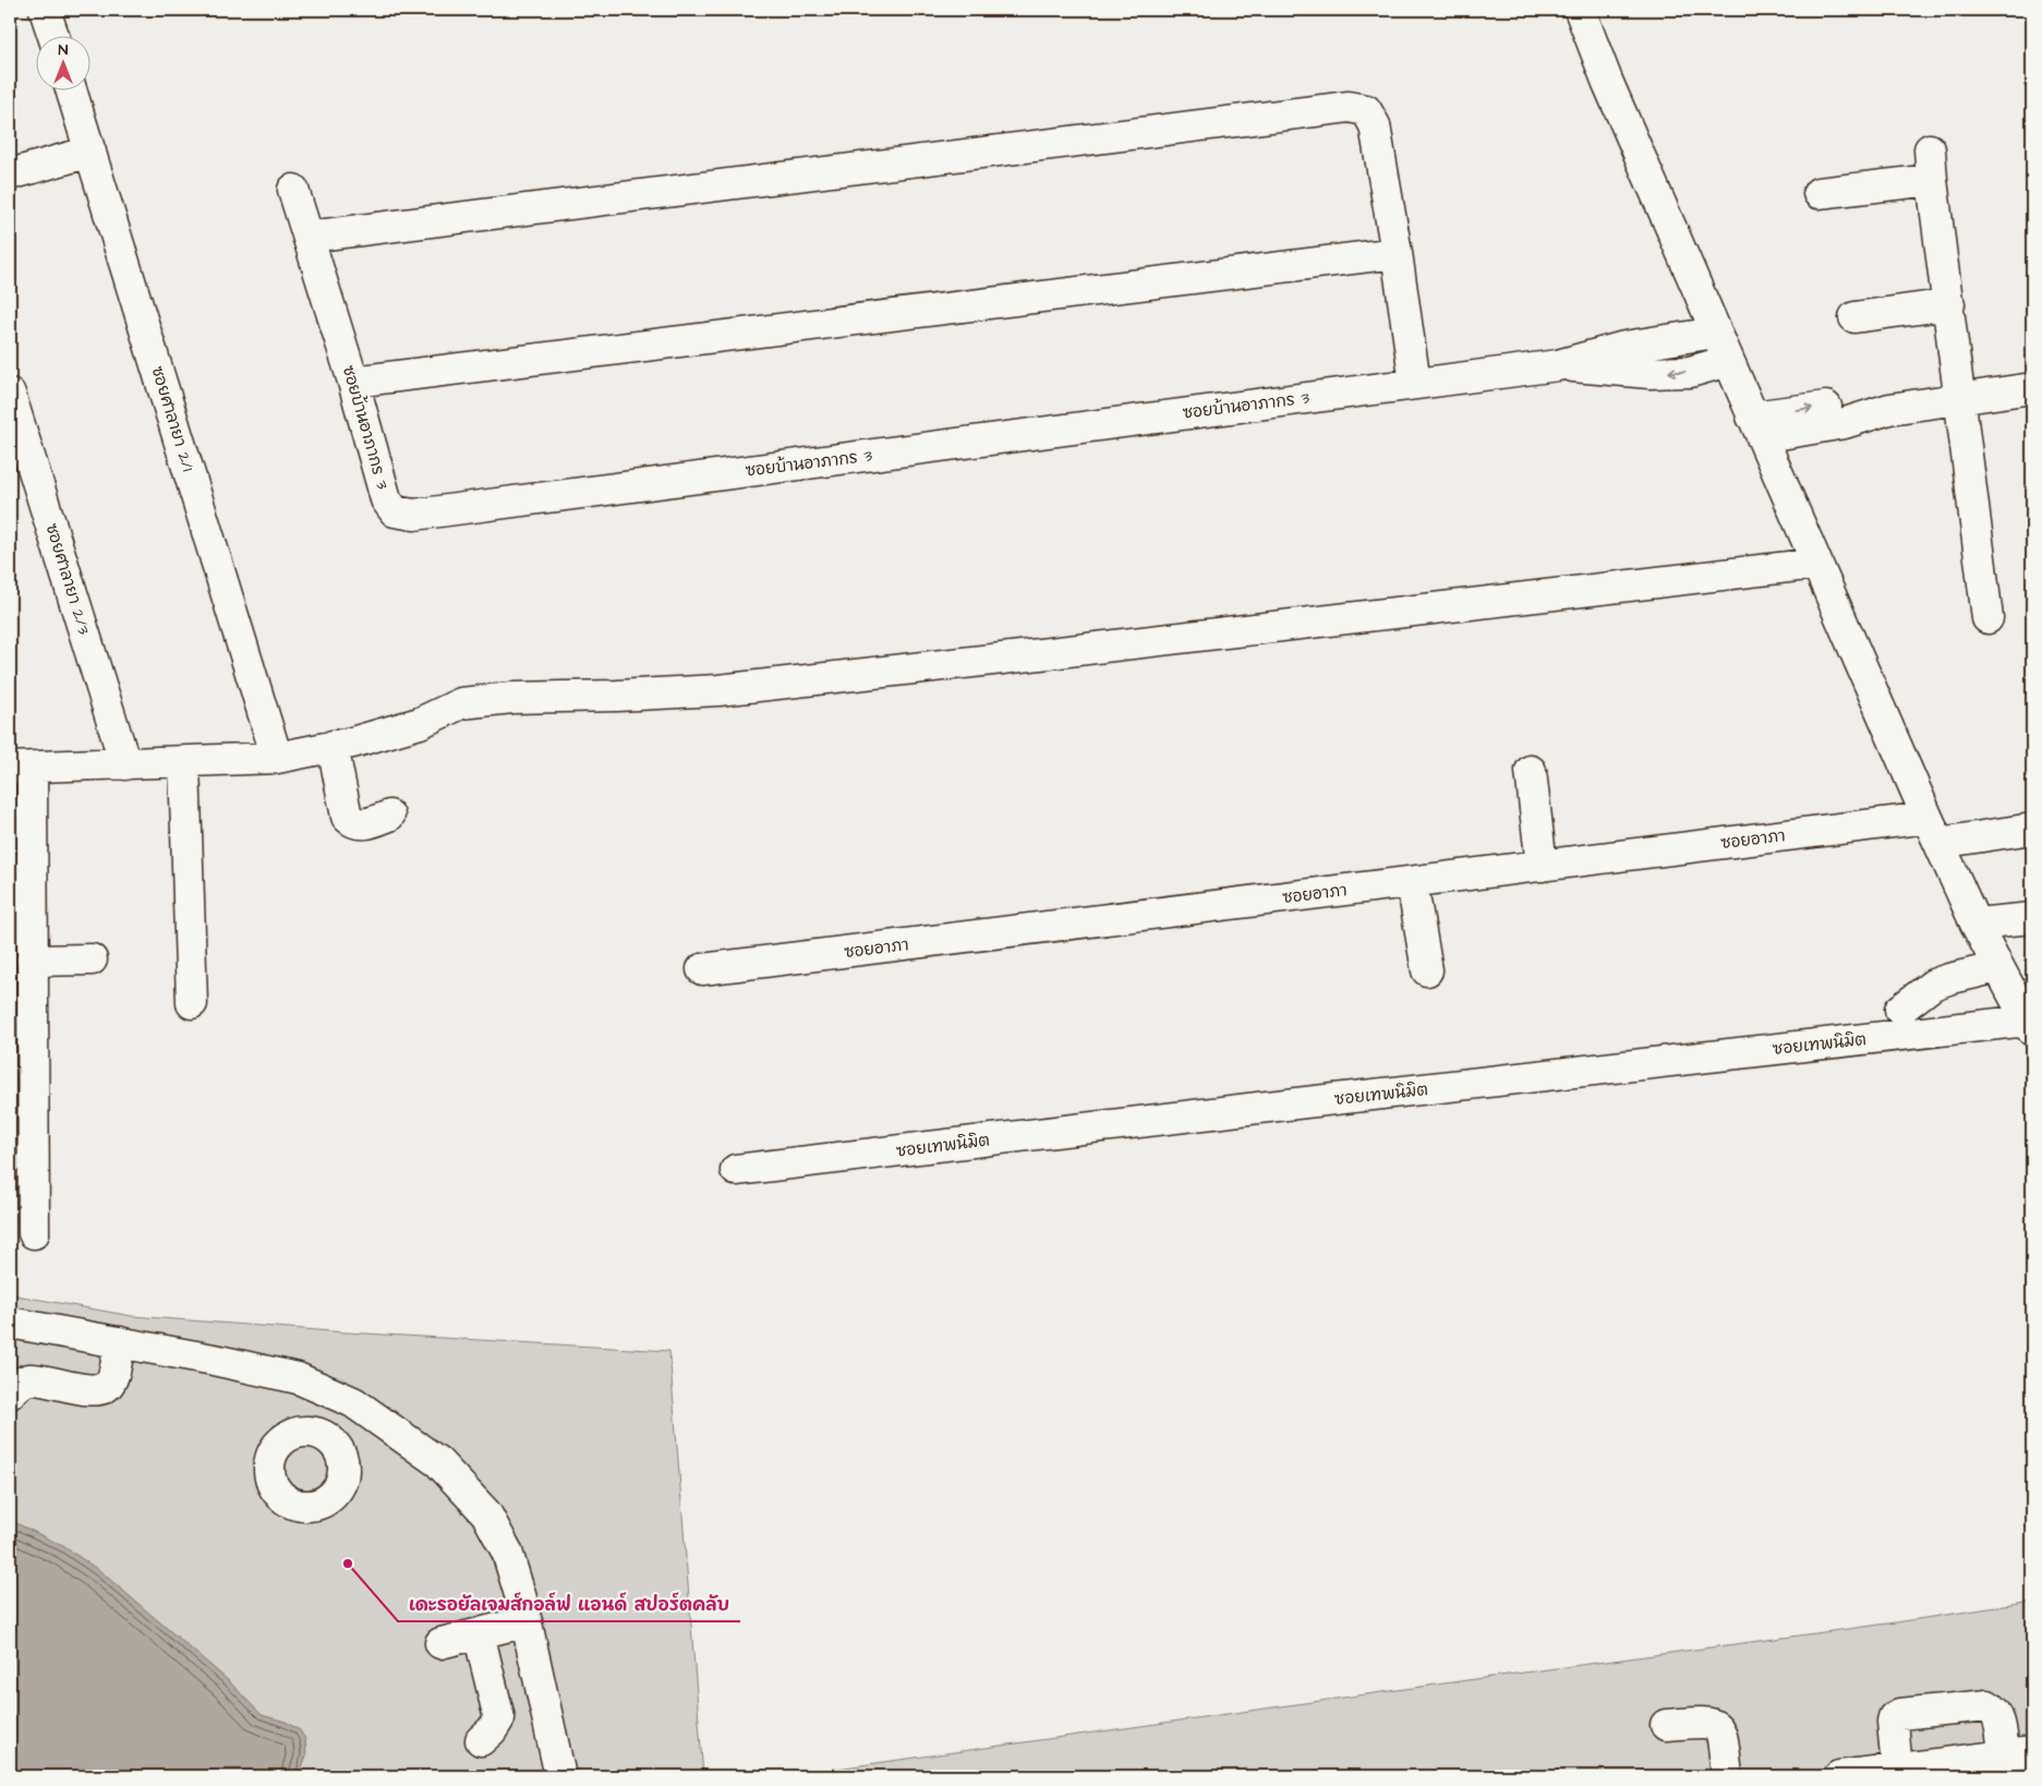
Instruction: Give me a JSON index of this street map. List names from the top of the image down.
{
  "streets": {
    "street": [
      "ซอยบ้านอาภากร 3",
      "ซอยศาลายา 2/1",
      "ซอยศาลายา 2/3",
      "ซอยอาภา",
      "ซอยเทพนิมิต"
    ]
  },
  "places": ["เดะรอยัลเจมส์กอล์ฟ แอนด์ สปอร์ตคลับ"],
  "north": "top"
}
